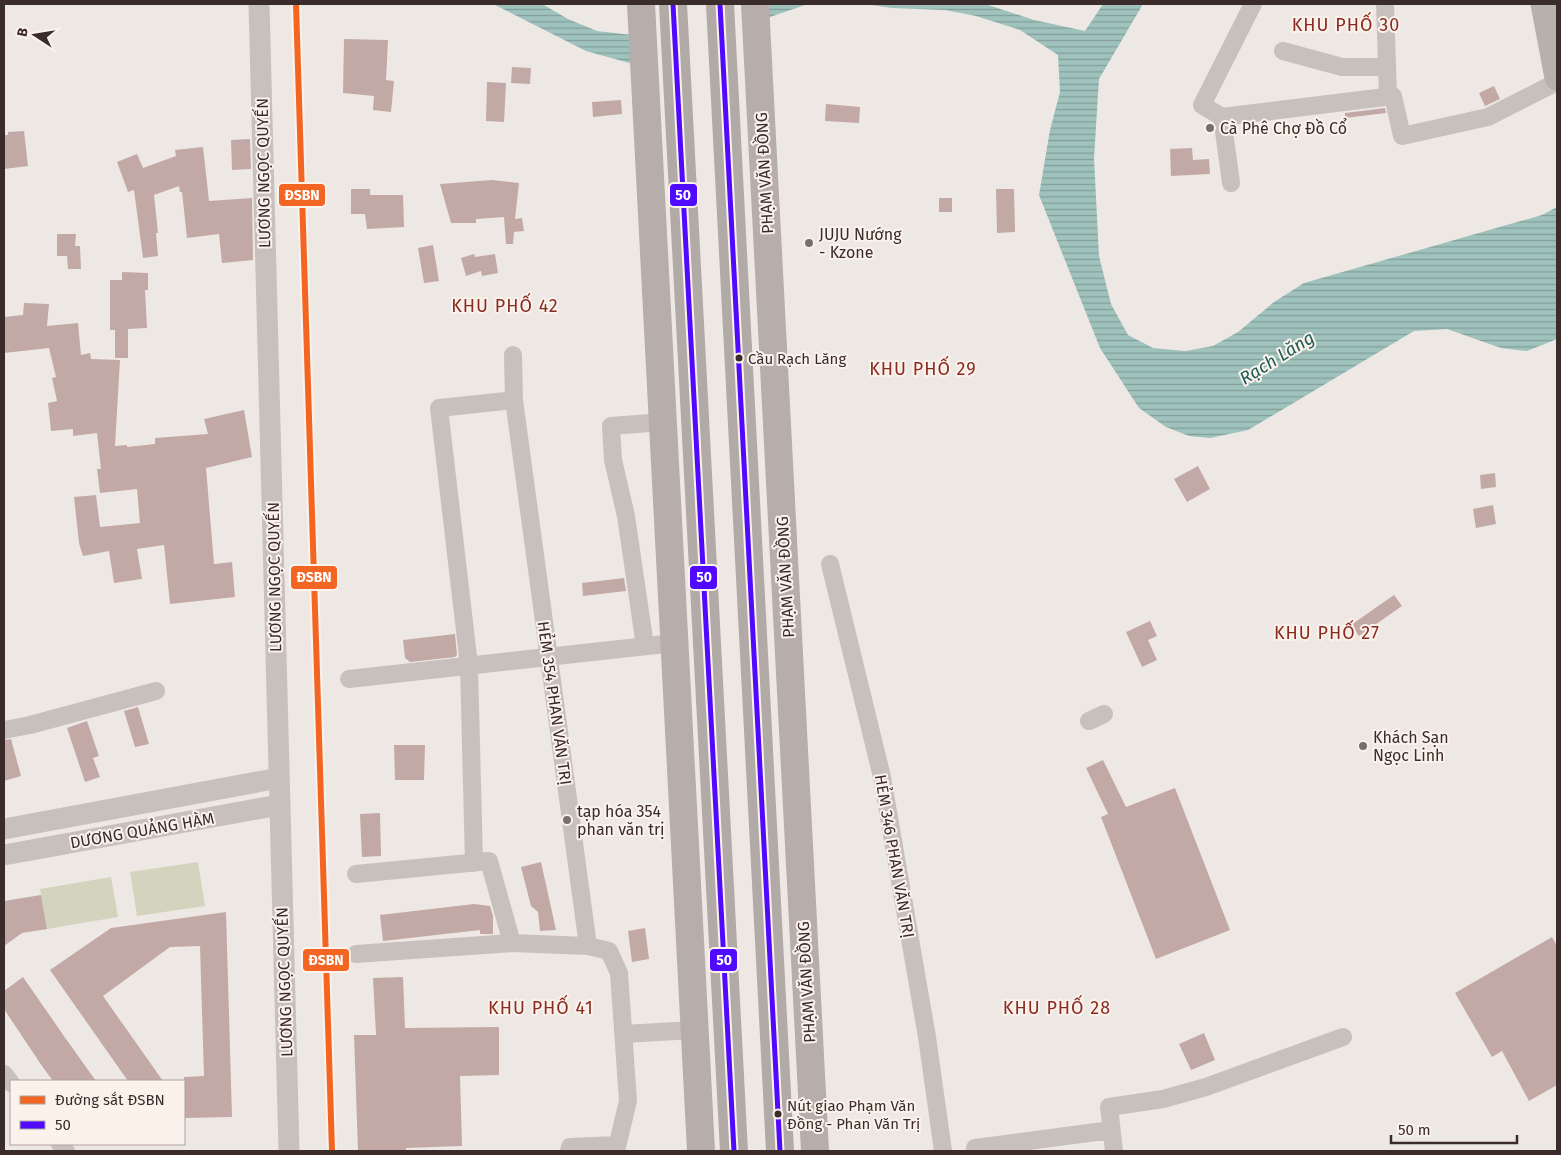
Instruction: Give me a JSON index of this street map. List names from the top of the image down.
{
  "streets": {
    "main road": ["PHẠM VĂN ĐỒNG"],
    "street": [
      "LƯƠNG NGỌC QUYẾN",
      "HẺM 354 PHAN VĂN TRỊ",
      "DƯƠNG QUẢNG HÀM",
      "HẺM 346 PHAN VĂN TRỊ"
    ]
  },
  "crossings": [
    ["LƯƠNG NGỌC QUYẾN", "DƯƠNG QUẢNG HÀM"]
  ],
  "districts": [
    "KHU PHỐ 30",
    "KHU PHỐ 42",
    "KHU PHỐ 29",
    "KHU PHỐ 27",
    "KHU PHỐ 41",
    "KHU PHỐ 28"
  ],
  "water": ["Rạch Lăng"],
  "places": [
    "Cà Phê Chợ Đồ Cổ",
    "JUJU Nướng - Kzone",
    "Cầu Rạch Lăng",
    "Khách Sạn Ngọc Linh",
    "tạp hóa 354 phan văn trị",
    "Nút giao Phạm Văn Đồng - Phan Văn Trị"
  ],
  "lines": ["rail line ĐSBN", "transit line 50"],
  "legend": ["Đường sắt ĐSBN", "50"],
  "scale_bar": "50 m",
  "north": "left"
}
